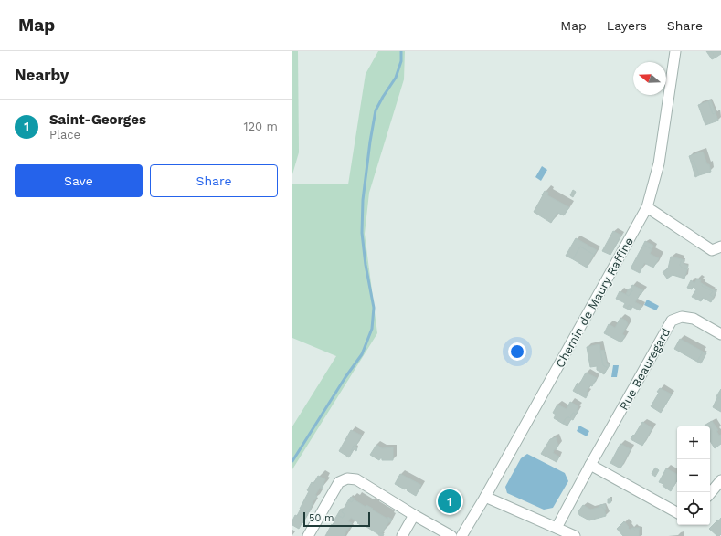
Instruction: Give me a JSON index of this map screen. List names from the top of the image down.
{
  "streets": {
    "street": ["Chemin de Maury Raffine", "Rue Beauregard"]
  },
  "scale_bar": "50 m",
  "north": "left",
  "page": {
    "header": "Map",
    "nav": ["Map", "Layers", "Share"],
    "heading": "Nearby",
    "list": [
      {
        "mark": "1",
        "name": "Saint-Georges",
        "note": "Place",
        "value": "120 m"
      }
    ],
    "buttons": ["Save", "Share"],
    "map_buttons": ["+", "−"],
    "pins": "1",
    "scale": "50 m"
  }
}
